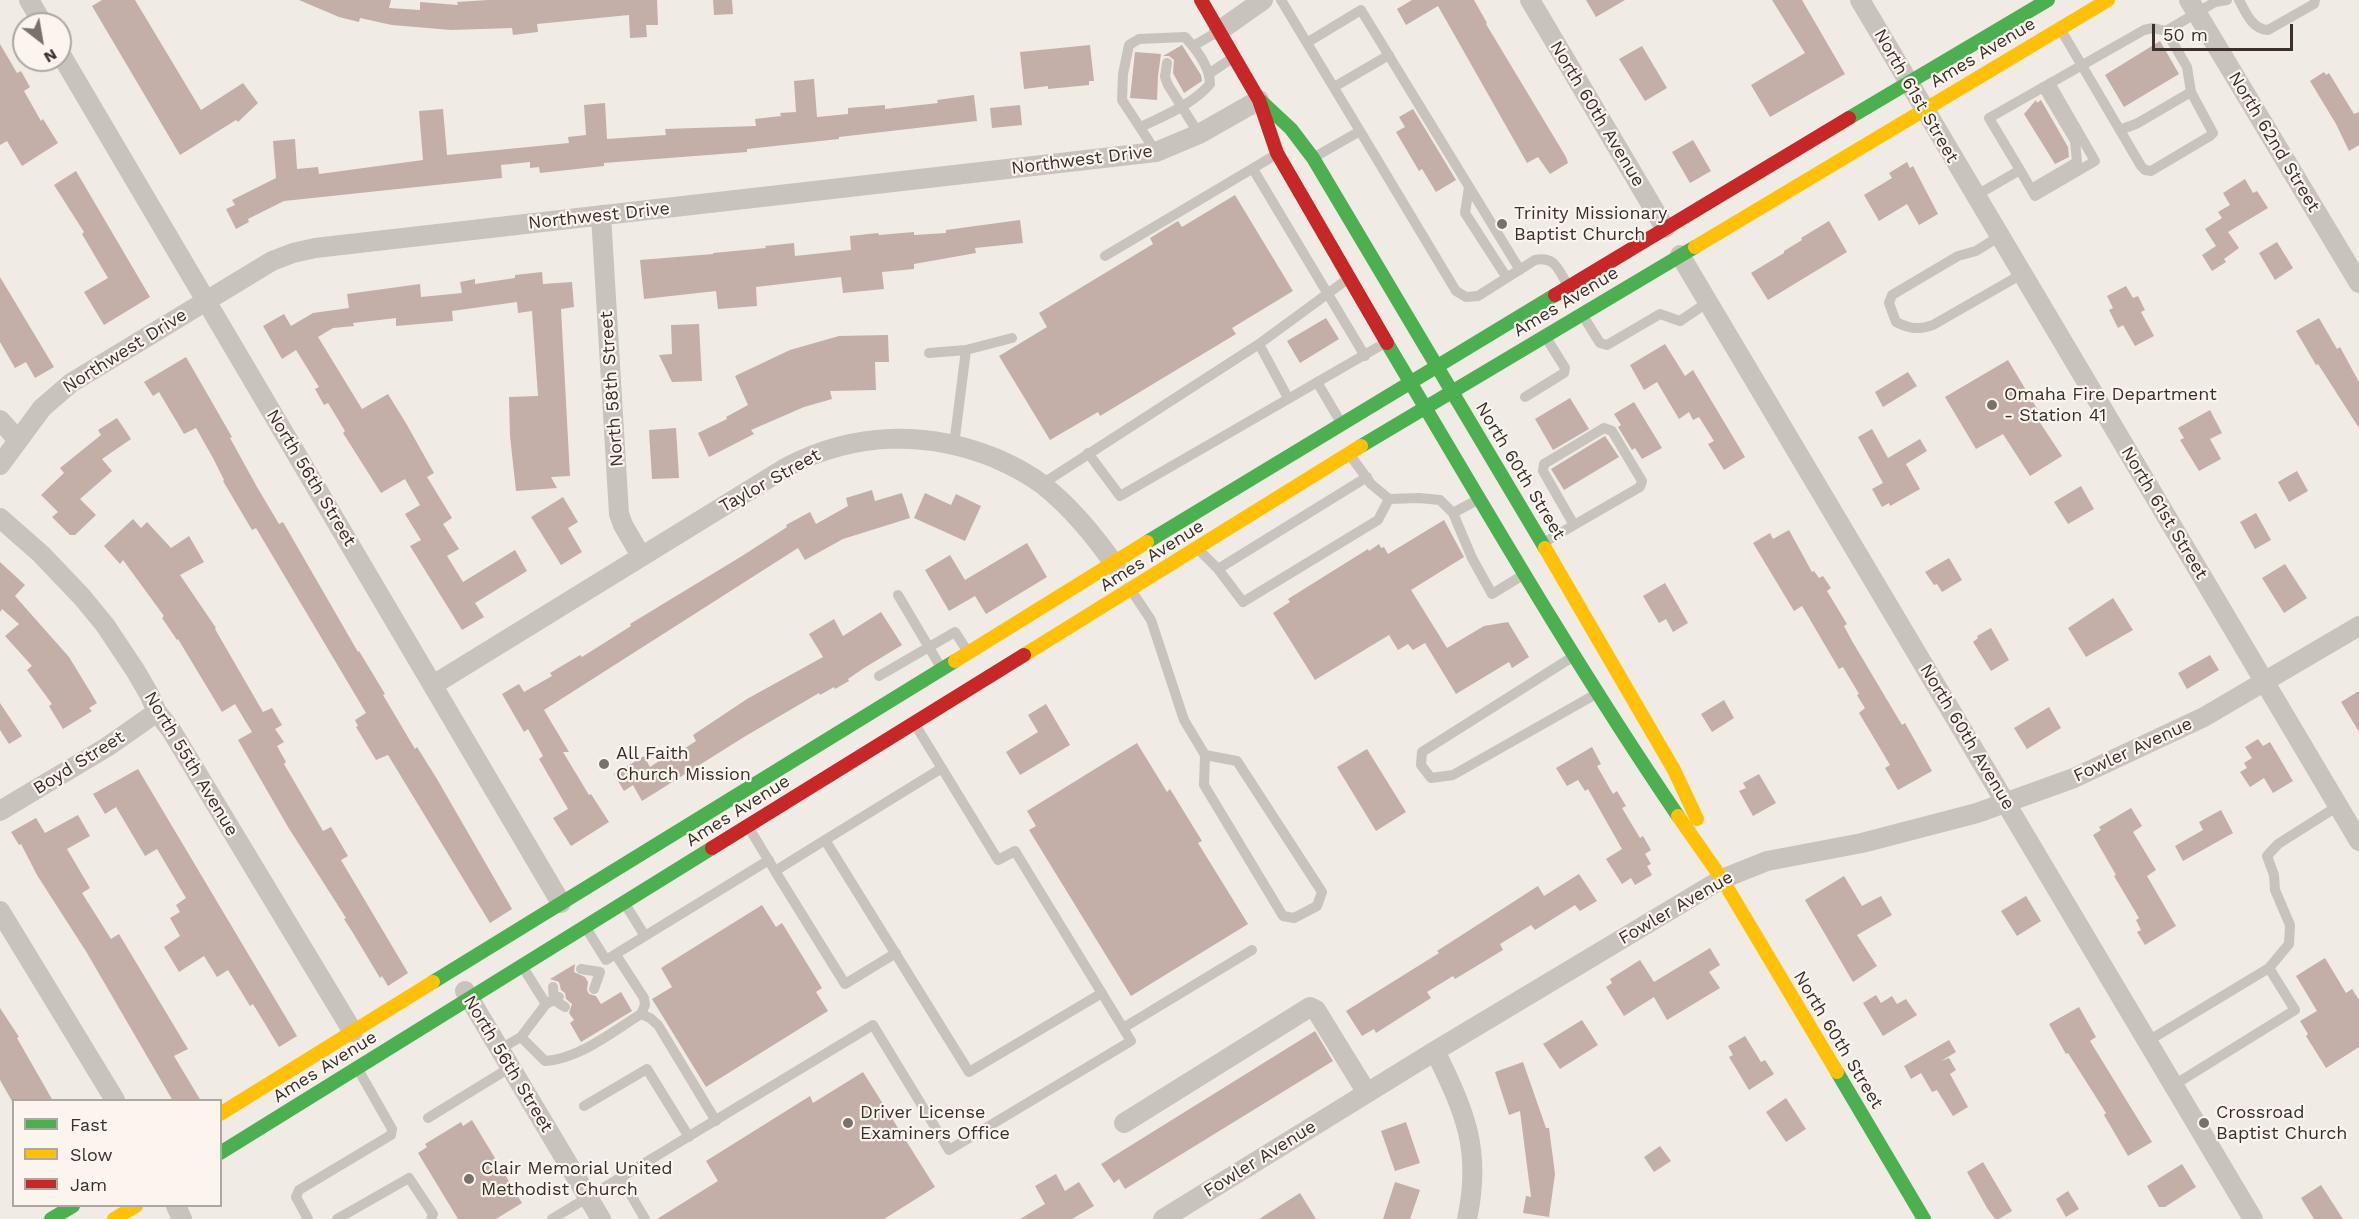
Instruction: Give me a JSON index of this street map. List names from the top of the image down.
{
  "streets": {
    "main road": ["Ames Avenue", "North 60th Street"],
    "street": [
      "North 61st Street",
      "North 60th Avenue",
      "North 62nd Street",
      "Northwest Drive",
      "North 58th Street",
      "North 56th Street",
      "Taylor Street",
      "Fowler Avenue",
      "Boyd Street",
      "North 55th Avenue"
    ]
  },
  "crossings": [
    ["Ames Avenue", "North 61st Street"],
    ["Ames Avenue", "North 60th Avenue"],
    ["Ames Avenue", "North 60th Street"],
    ["Ames Avenue", "North 56th Street"],
    ["Ames Avenue", "Taylor Street"],
    ["Ames Avenue", "North 55th Avenue"],
    ["North 61st Street", "Fowler Avenue"],
    ["North 60th Avenue", "Fowler Avenue"],
    ["Northwest Drive", "North 58th Street"],
    ["Northwest Drive", "North 60th Street"],
    ["Northwest Drive", "North 56th Street"],
    ["North 58th Street", "Taylor Street"],
    ["North 60th Street", "Fowler Avenue"],
    ["North 56th Street", "Taylor Street"],
    ["Boyd Street", "North 55th Avenue"]
  ],
  "places": [
    "Trinity Missionary Baptist Church",
    "Omaha Fire Department - Station 41",
    "All Faith Church Mission",
    "Driver License Examiners Office",
    "Crossroad Baptist Church",
    "Clair Memorial United Methodist Church"
  ],
  "legend": ["Fast", "Slow", "Jam"],
  "scale_bar": "50 m",
  "north": "bottom right"
}
